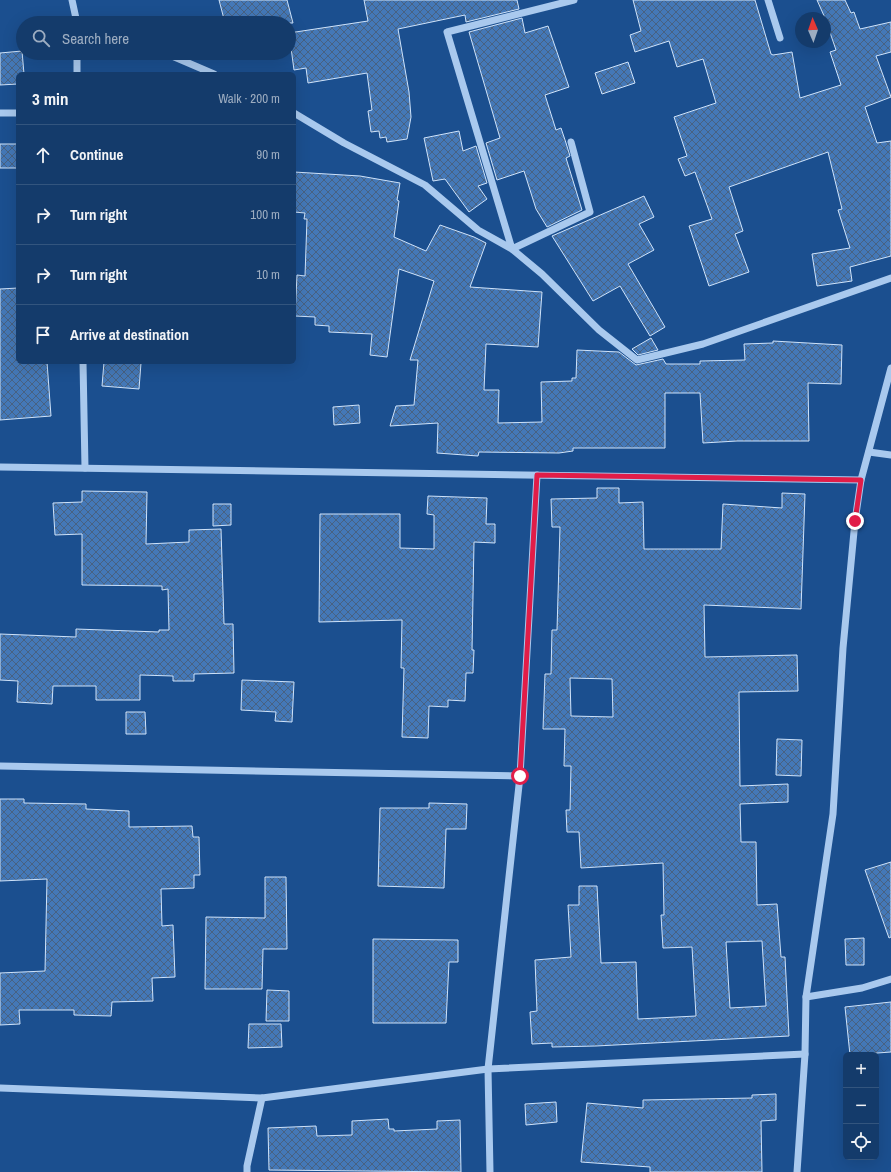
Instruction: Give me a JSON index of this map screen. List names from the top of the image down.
{
  "north": "top",
  "page": {
    "search": "Search here",
    "heading": ["3 min", "Walk · 200 m"],
    "list": [
      ["Continue", "90 m"],
      ["Turn right", "100 m"],
      ["Turn right", "10 m"],
      "Arrive at destination"
    ],
    "map_buttons": ["+", "−"]
  }
}
